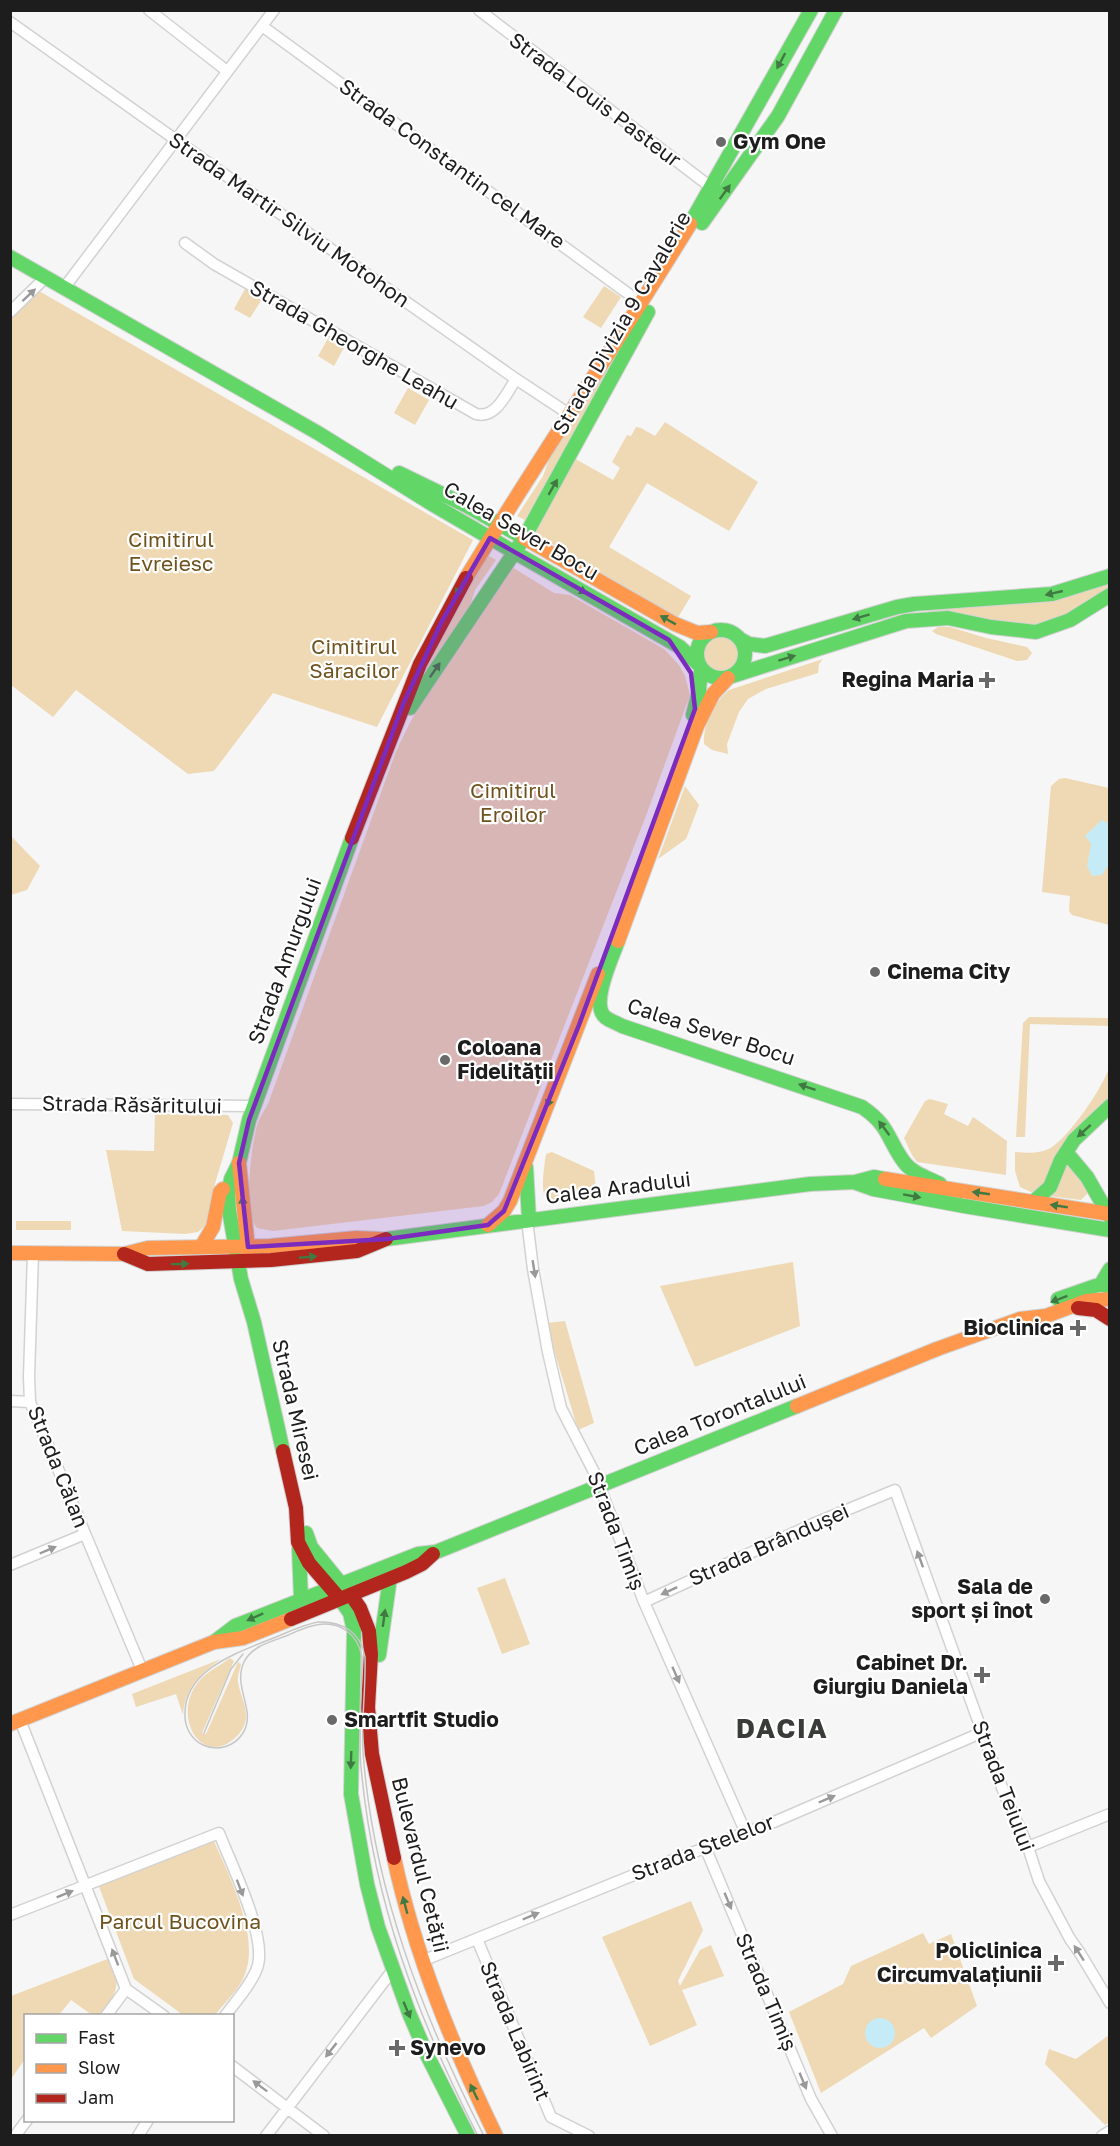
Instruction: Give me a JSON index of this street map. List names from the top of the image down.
{
  "streets": {
    "main road": [
      "Strada Divizia 9 Cavalerie",
      "Calea Sever Bocu",
      "Strada Amurgului",
      "Calea Aradului",
      "Strada Miresei",
      "Calea Torontalului",
      "Bulevardul Cetății"
    ],
    "street": [
      "Strada Louis Pasteur",
      "Strada Constantin cel Mare",
      "Strada Martir Silviu Motohon",
      "Strada Gheorghe Leahu",
      "Strada Răsăritului",
      "Strada Călan",
      "Strada Timiș",
      "Strada Brândușei",
      "Strada Teiului",
      "Strada Stelelor",
      "Strada Labirint"
    ]
  },
  "crossings": [
    ["Strada Louis Pasteur", "Strada Divizia 9 Cavalerie"],
    ["Strada Constantin cel Mare", "Strada Divizia 9 Cavalerie"],
    ["Strada Martir Silviu Motohon", "Strada Divizia 9 Cavalerie"],
    ["Strada Martir Silviu Motohon", "Strada Gheorghe Leahu"],
    ["Strada Divizia 9 Cavalerie", "Calea Sever Bocu"],
    ["Strada Divizia 9 Cavalerie", "Strada Amurgului"],
    ["Calea Sever Bocu", "Strada Amurgului"],
    ["Calea Sever Bocu", "Calea Aradului"],
    ["Strada Amurgului", "Strada Răsăritului"],
    ["Strada Amurgului", "Calea Aradului"],
    ["Strada Amurgului", "Strada Miresei"],
    ["Calea Aradului", "Strada Miresei"],
    ["Calea Aradului", "Strada Călan"],
    ["Calea Aradului", "Strada Timiș"],
    ["Strada Miresei", "Calea Torontalului"],
    ["Strada Miresei", "Bulevardul Cetății"],
    ["Calea Torontalului", "Strada Călan"],
    ["Calea Torontalului", "Strada Timiș"],
    ["Calea Torontalului", "Bulevardul Cetății"],
    ["Strada Timiș", "Strada Brândușei"],
    ["Strada Timiș", "Strada Stelelor"],
    ["Strada Brândușei", "Strada Teiului"],
    ["Strada Teiului", "Strada Stelelor"],
    ["Strada Stelelor", "Bulevardul Cetății"],
    ["Strada Stelelor", "Strada Labirint"]
  ],
  "one_way": [
    "Strada Timiș",
    "Strada Brândușei",
    "Strada Teiului",
    "Strada Stelelor"
  ],
  "districts": ["DACIA"],
  "parks": [
    "Cimitirul Evreiesc",
    "Cimitirul Săracilor",
    "Cimitirul Eroilor",
    "Parcul Bucovina"
  ],
  "places": {
    "other": [
      "Gym One",
      "Cinema City",
      "Coloana Fidelității",
      "Sala de sport și înot",
      "Smartfit Studio"
    ],
    "health": [
      "Regina Maria",
      "Bioclinica",
      "Cabinet Dr. Giurgiu Daniela",
      "Policlinica Circumvalațiunii",
      "Synevo"
    ]
  },
  "legend": ["Fast", "Slow", "Jam"]
}
